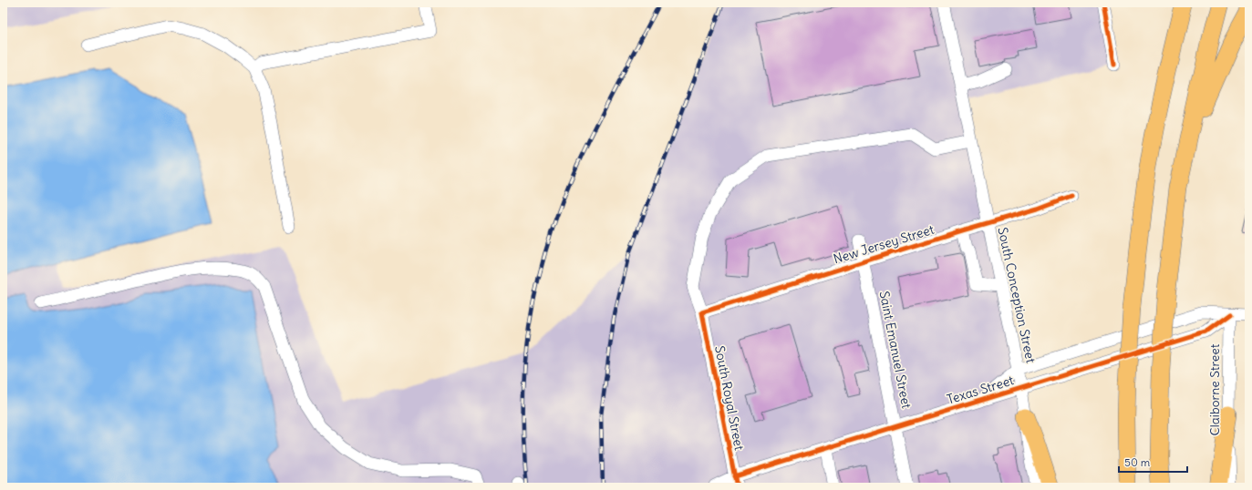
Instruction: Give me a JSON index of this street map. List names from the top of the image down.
{
  "streets": {
    "street": [
      "New Jersey Street",
      "South Conception Street",
      "Saint Emanuel Street",
      "Texas Street",
      "Claiborne Street",
      "South Royal Street"
    ]
  },
  "crossings": [
    ["New Jersey Street", "South Conception Street"],
    ["New Jersey Street", "Saint Emanuel Street"],
    ["New Jersey Street", "South Royal Street"],
    ["South Conception Street", "Texas Street"],
    ["South Conception Street", "South Royal Street"],
    ["Saint Emanuel Street", "Texas Street"],
    ["Texas Street", "Claiborne Street"],
    ["Texas Street", "South Royal Street"]
  ],
  "scale_bar": "50 m"
}
